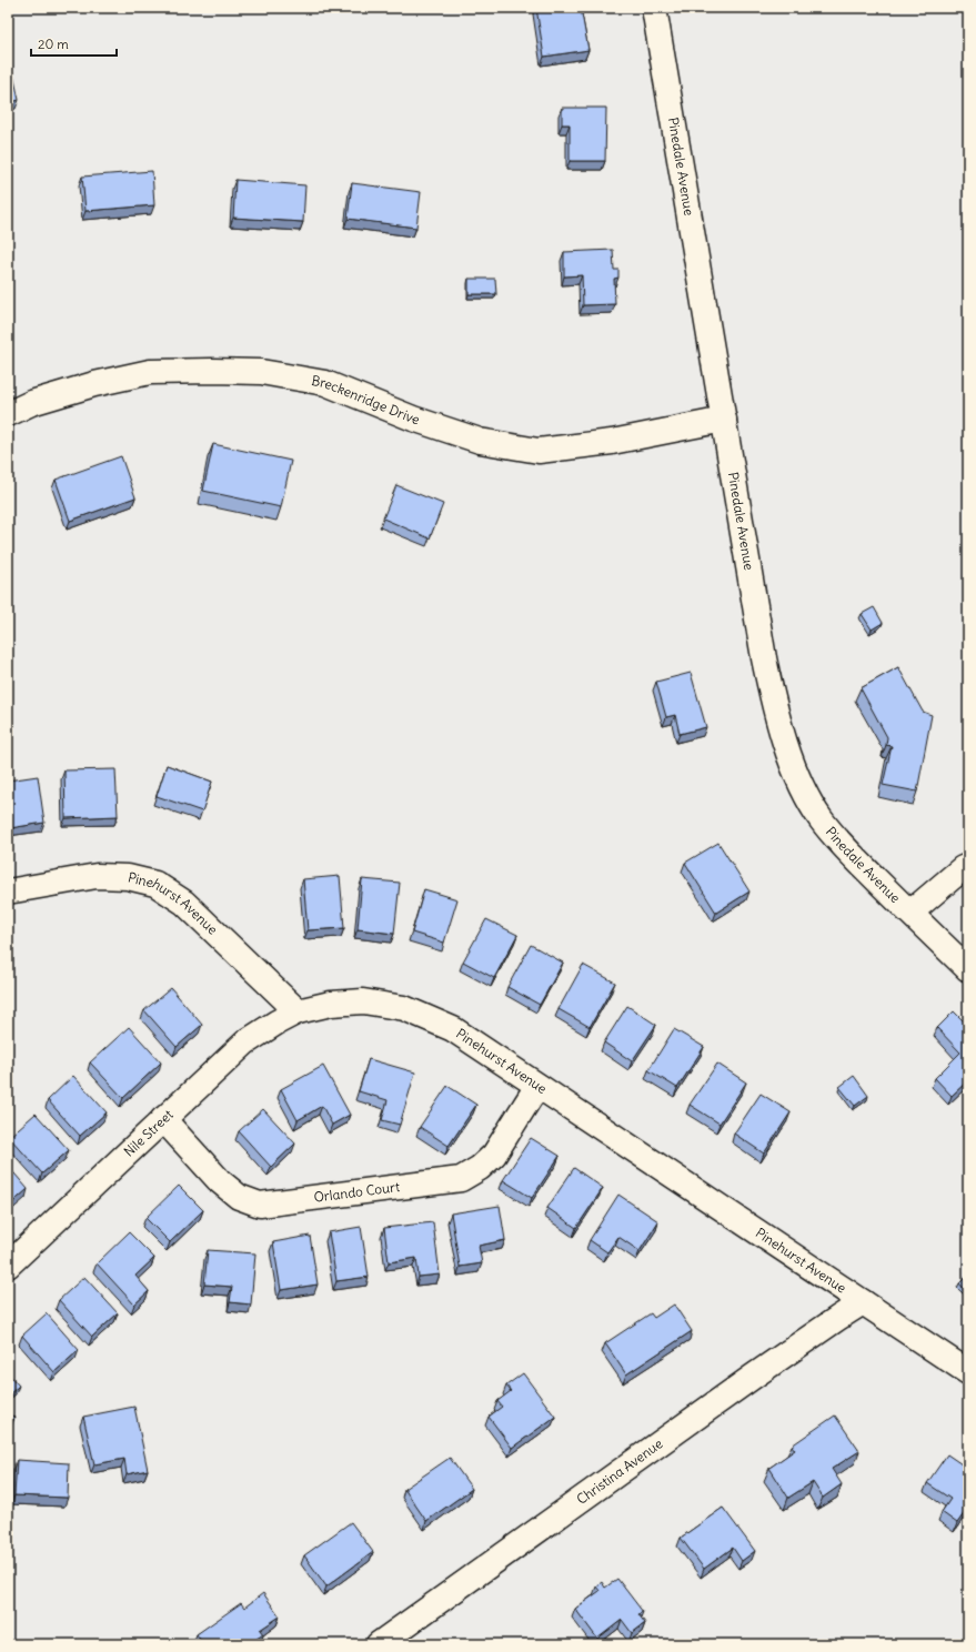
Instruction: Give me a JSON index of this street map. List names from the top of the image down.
{
  "streets": {
    "street": [
      "Pinedale Avenue",
      "Breckenridge Drive",
      "Pinehurst Avenue",
      "Nile Street",
      "Orlando Court",
      "Christina Avenue"
    ]
  },
  "crossings": [
    ["Pinedale Avenue", "Breckenridge Drive"],
    ["Pinehurst Avenue", "Nile Street"],
    ["Pinehurst Avenue", "Orlando Court"],
    ["Pinehurst Avenue", "Christina Avenue"],
    ["Nile Street", "Orlando Court"]
  ],
  "scale_bar": "20 m"
}
